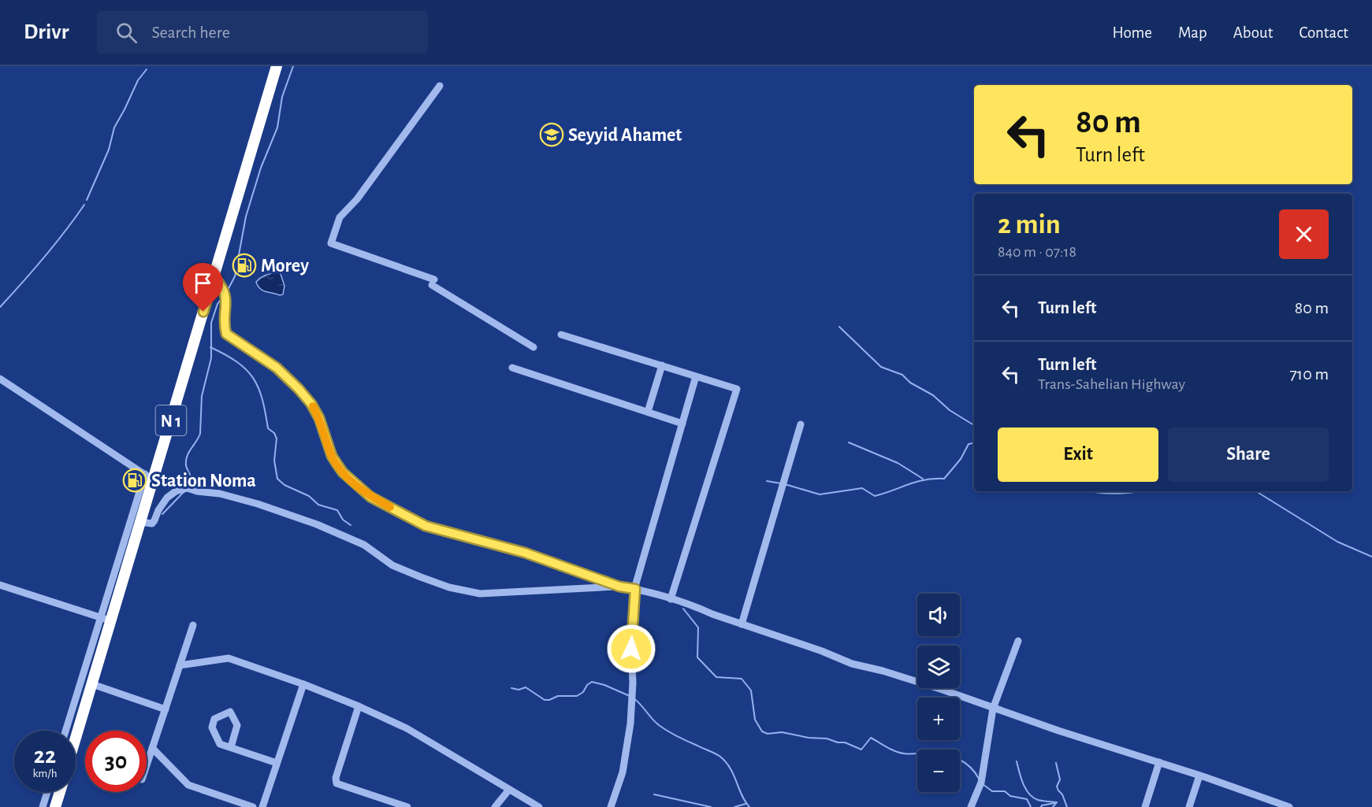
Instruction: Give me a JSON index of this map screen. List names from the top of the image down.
{
  "streets": {
    "highway": ["N 1"]
  },
  "places": {
    "school or university": ["Seyyid Ahamet"],
    "fuel station": ["Morey", "Station Noma"]
  },
  "page": {
    "header": "Drivr",
    "search": "Search here",
    "nav": [
      "Home",
      "Map",
      "About",
      "Contact"
    ],
    "turn": ["80 m", "Turn left"],
    "heading": ["2 min", "840 m · 07:18"],
    "list": [
      {
        "name": "Turn left",
        "value": "80 m"
      },
      {
        "name": "Turn left",
        "note": "Trans-Sahelian Highway",
        "value": "710 m"
      }
    ],
    "buttons": ["Exit", "Share"],
    "map_buttons": ["+", "−"],
    "speed": "22 km/h",
    "limit": "30"
  }
}
